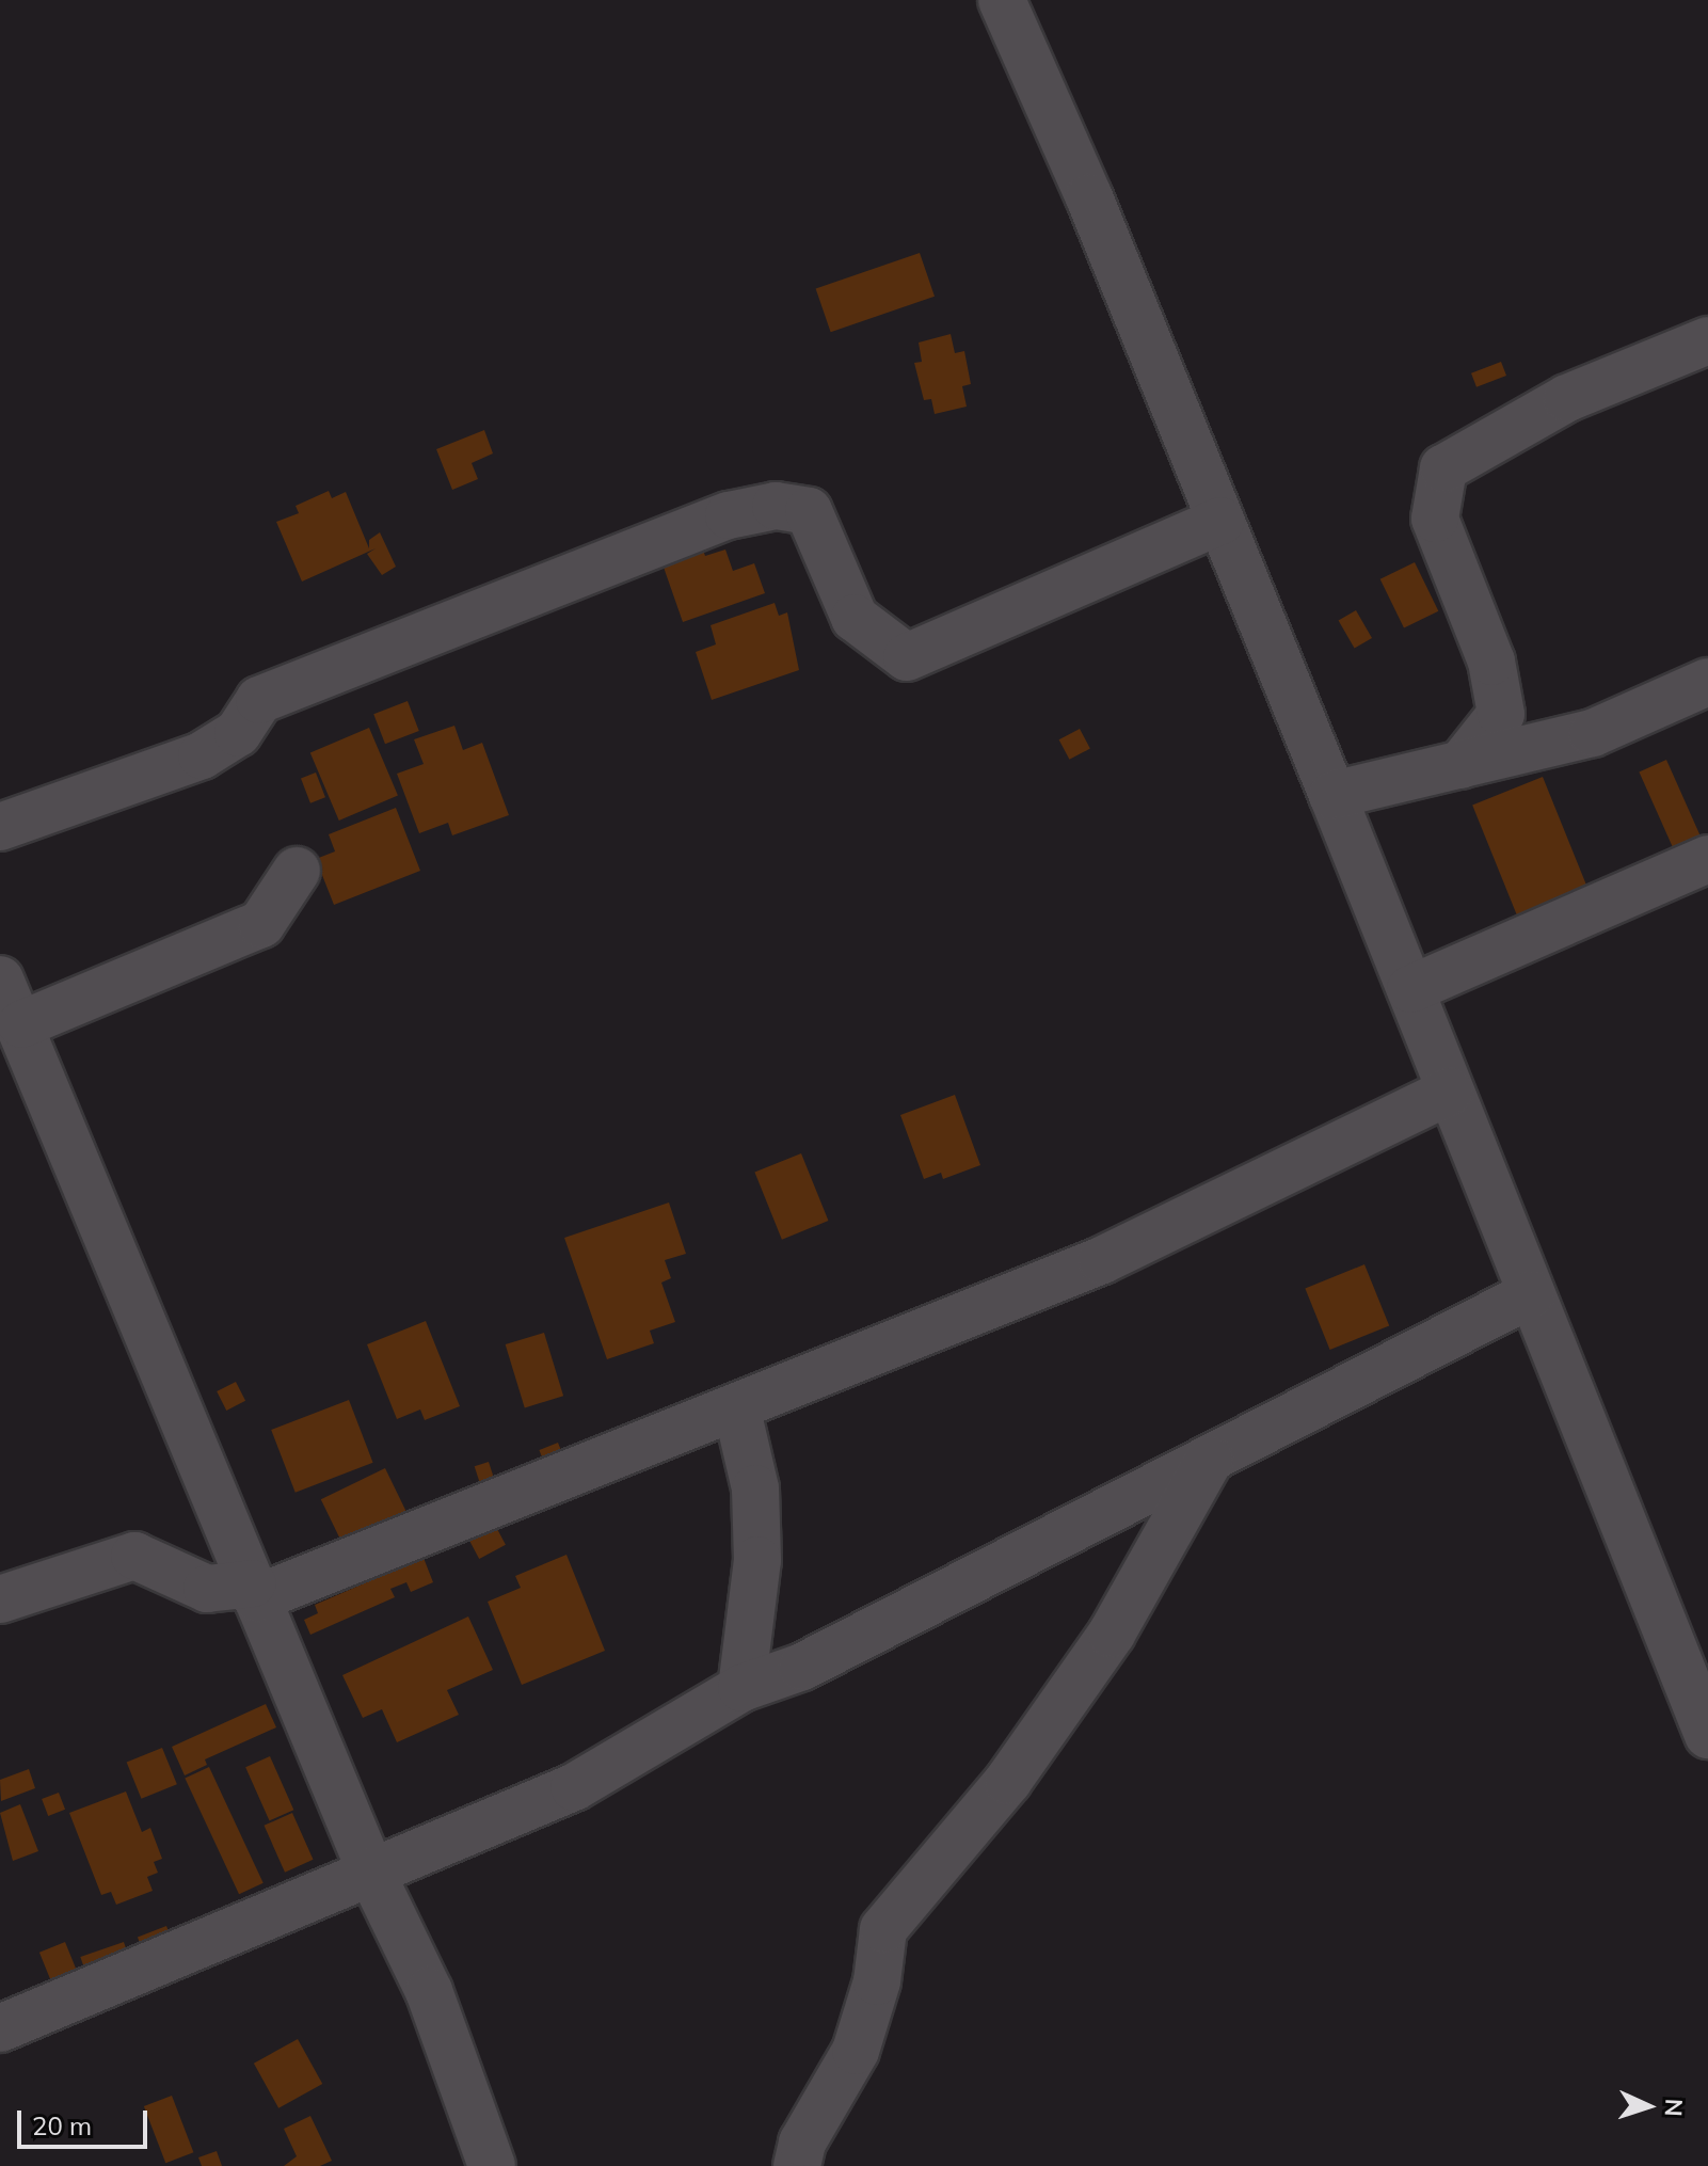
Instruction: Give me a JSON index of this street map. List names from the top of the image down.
{
  "scale_bar": "20 m",
  "north": "right"
}
